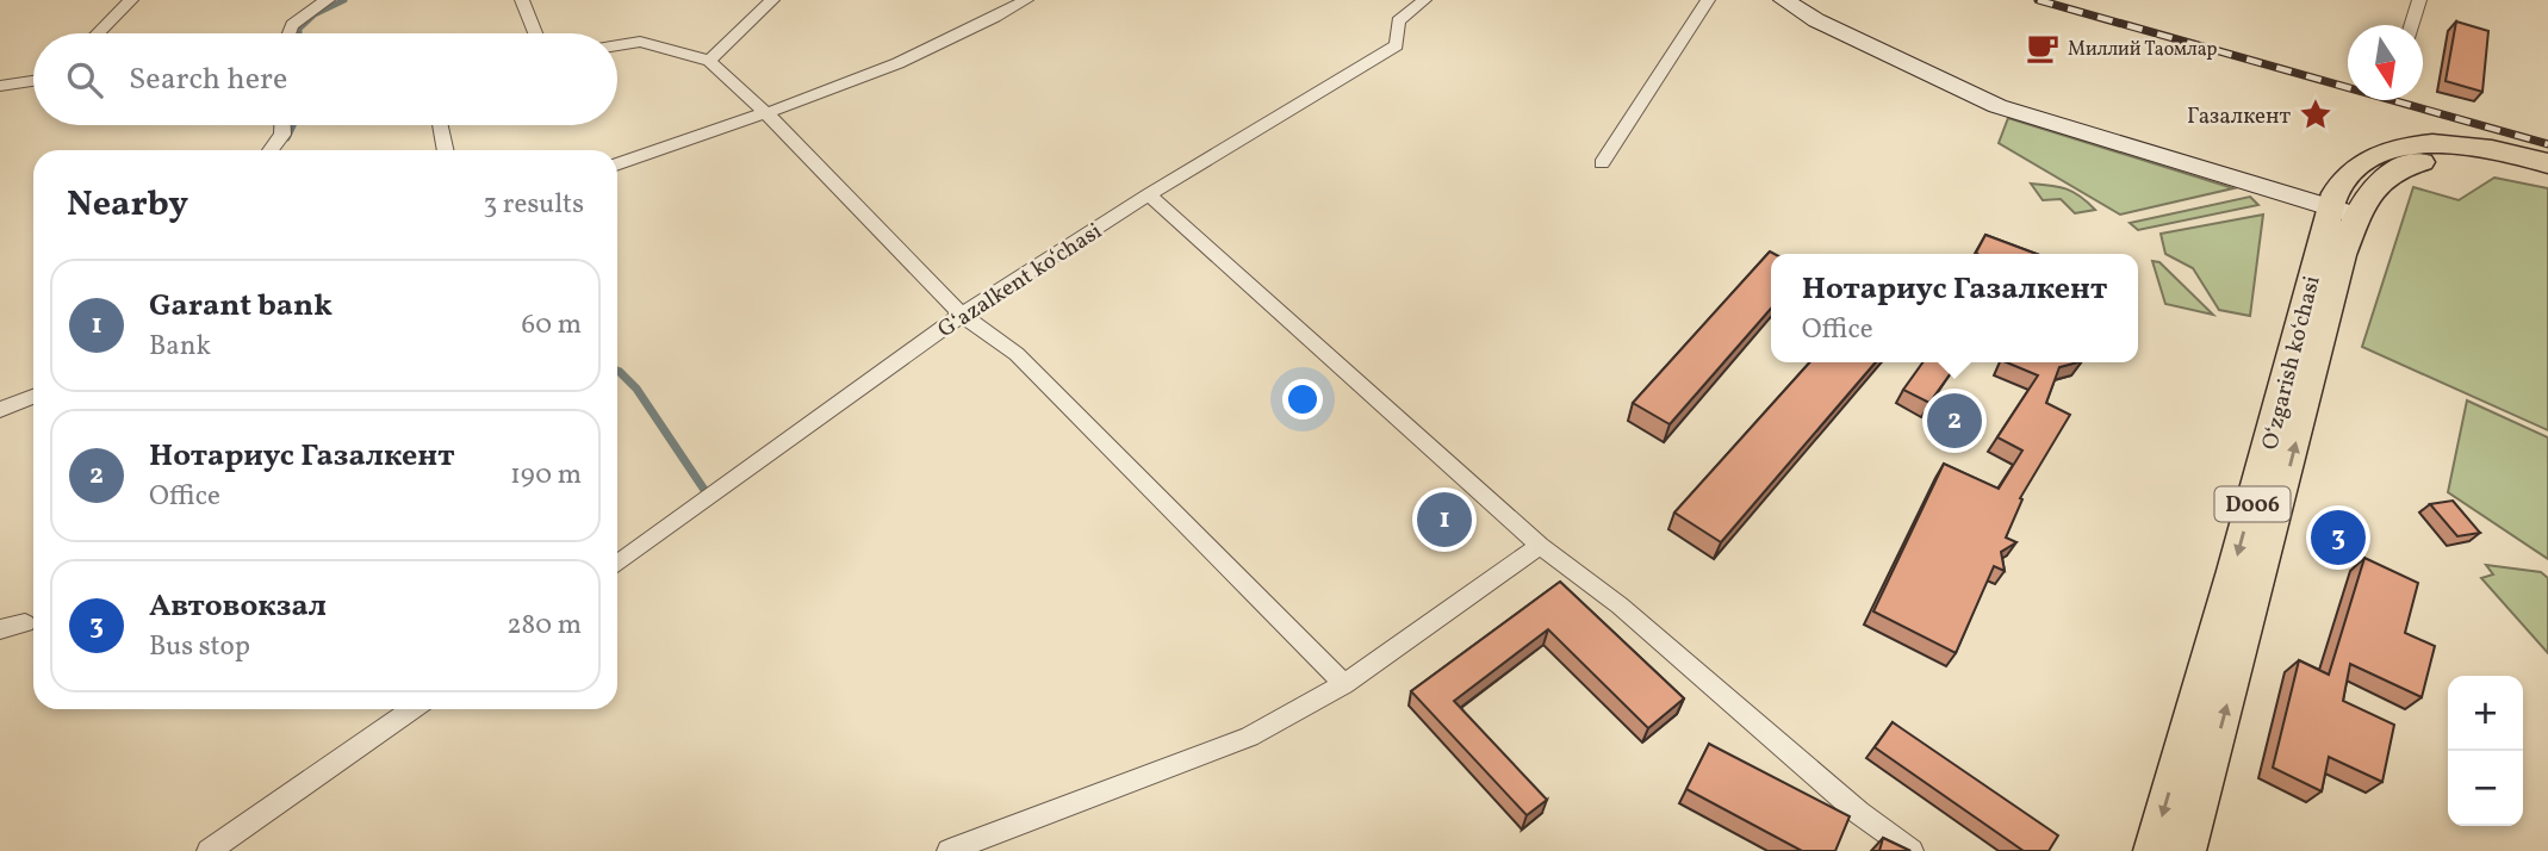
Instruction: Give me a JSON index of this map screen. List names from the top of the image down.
{
  "streets": {
    "main road": ["Oʻzgarish koʻchasi", "D006"],
    "street": ["Gʻazalkent koʻchasi"]
  },
  "places": {
    "cafe": ["Миллий Таомлар"],
    "place": ["Газалкент"]
  },
  "north": "bottom",
  "page": {
    "search": "Search here",
    "heading": ["Nearby", "3 results"],
    "popup": ["Нотариус Газалкент", "Office"],
    "list": [
      {
        "mark": "1",
        "name": "Garant bank",
        "note": "Bank",
        "value": "60 m"
      },
      {
        "mark": "2",
        "name": "Нотариус Газалкент",
        "note": "Office",
        "value": "190 m"
      },
      {
        "mark": "3",
        "name": "Автовокзал",
        "note": "Bus stop",
        "value": "280 m"
      }
    ],
    "pins": ["2", "1", "3"],
    "map_buttons": ["+", "−"]
  }
}
